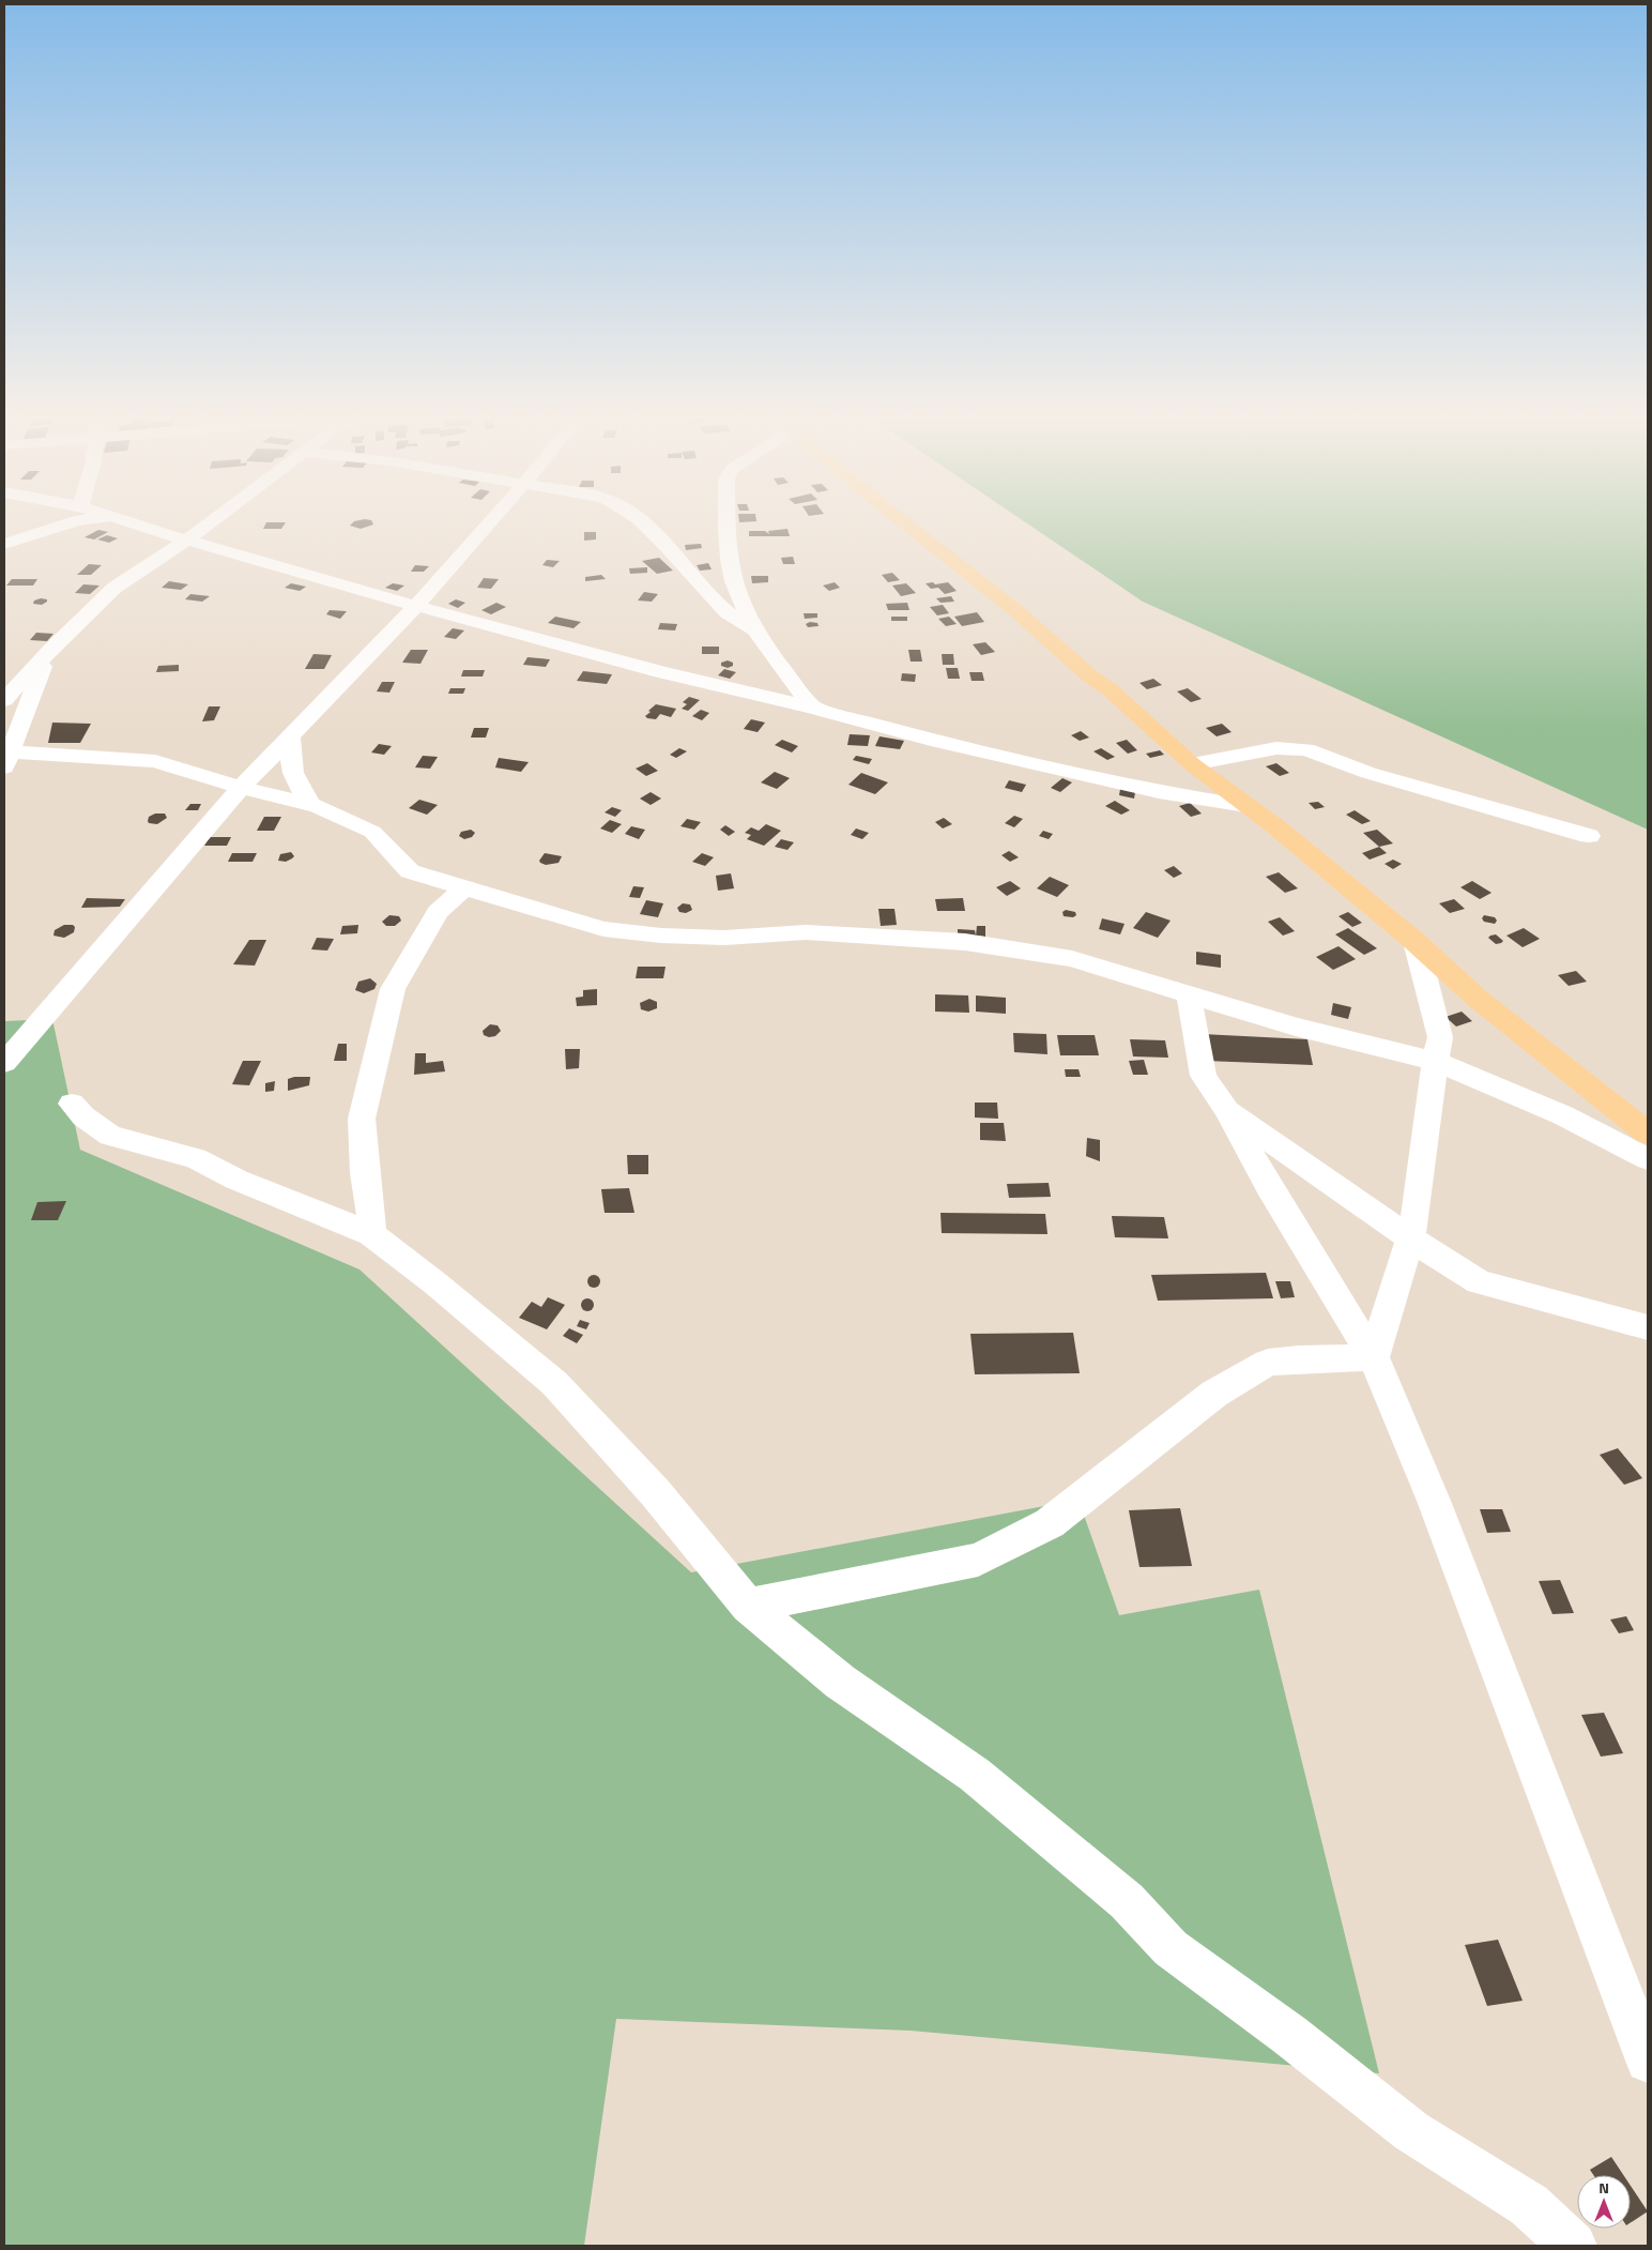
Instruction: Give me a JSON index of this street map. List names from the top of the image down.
{
  "north": "top"
}
